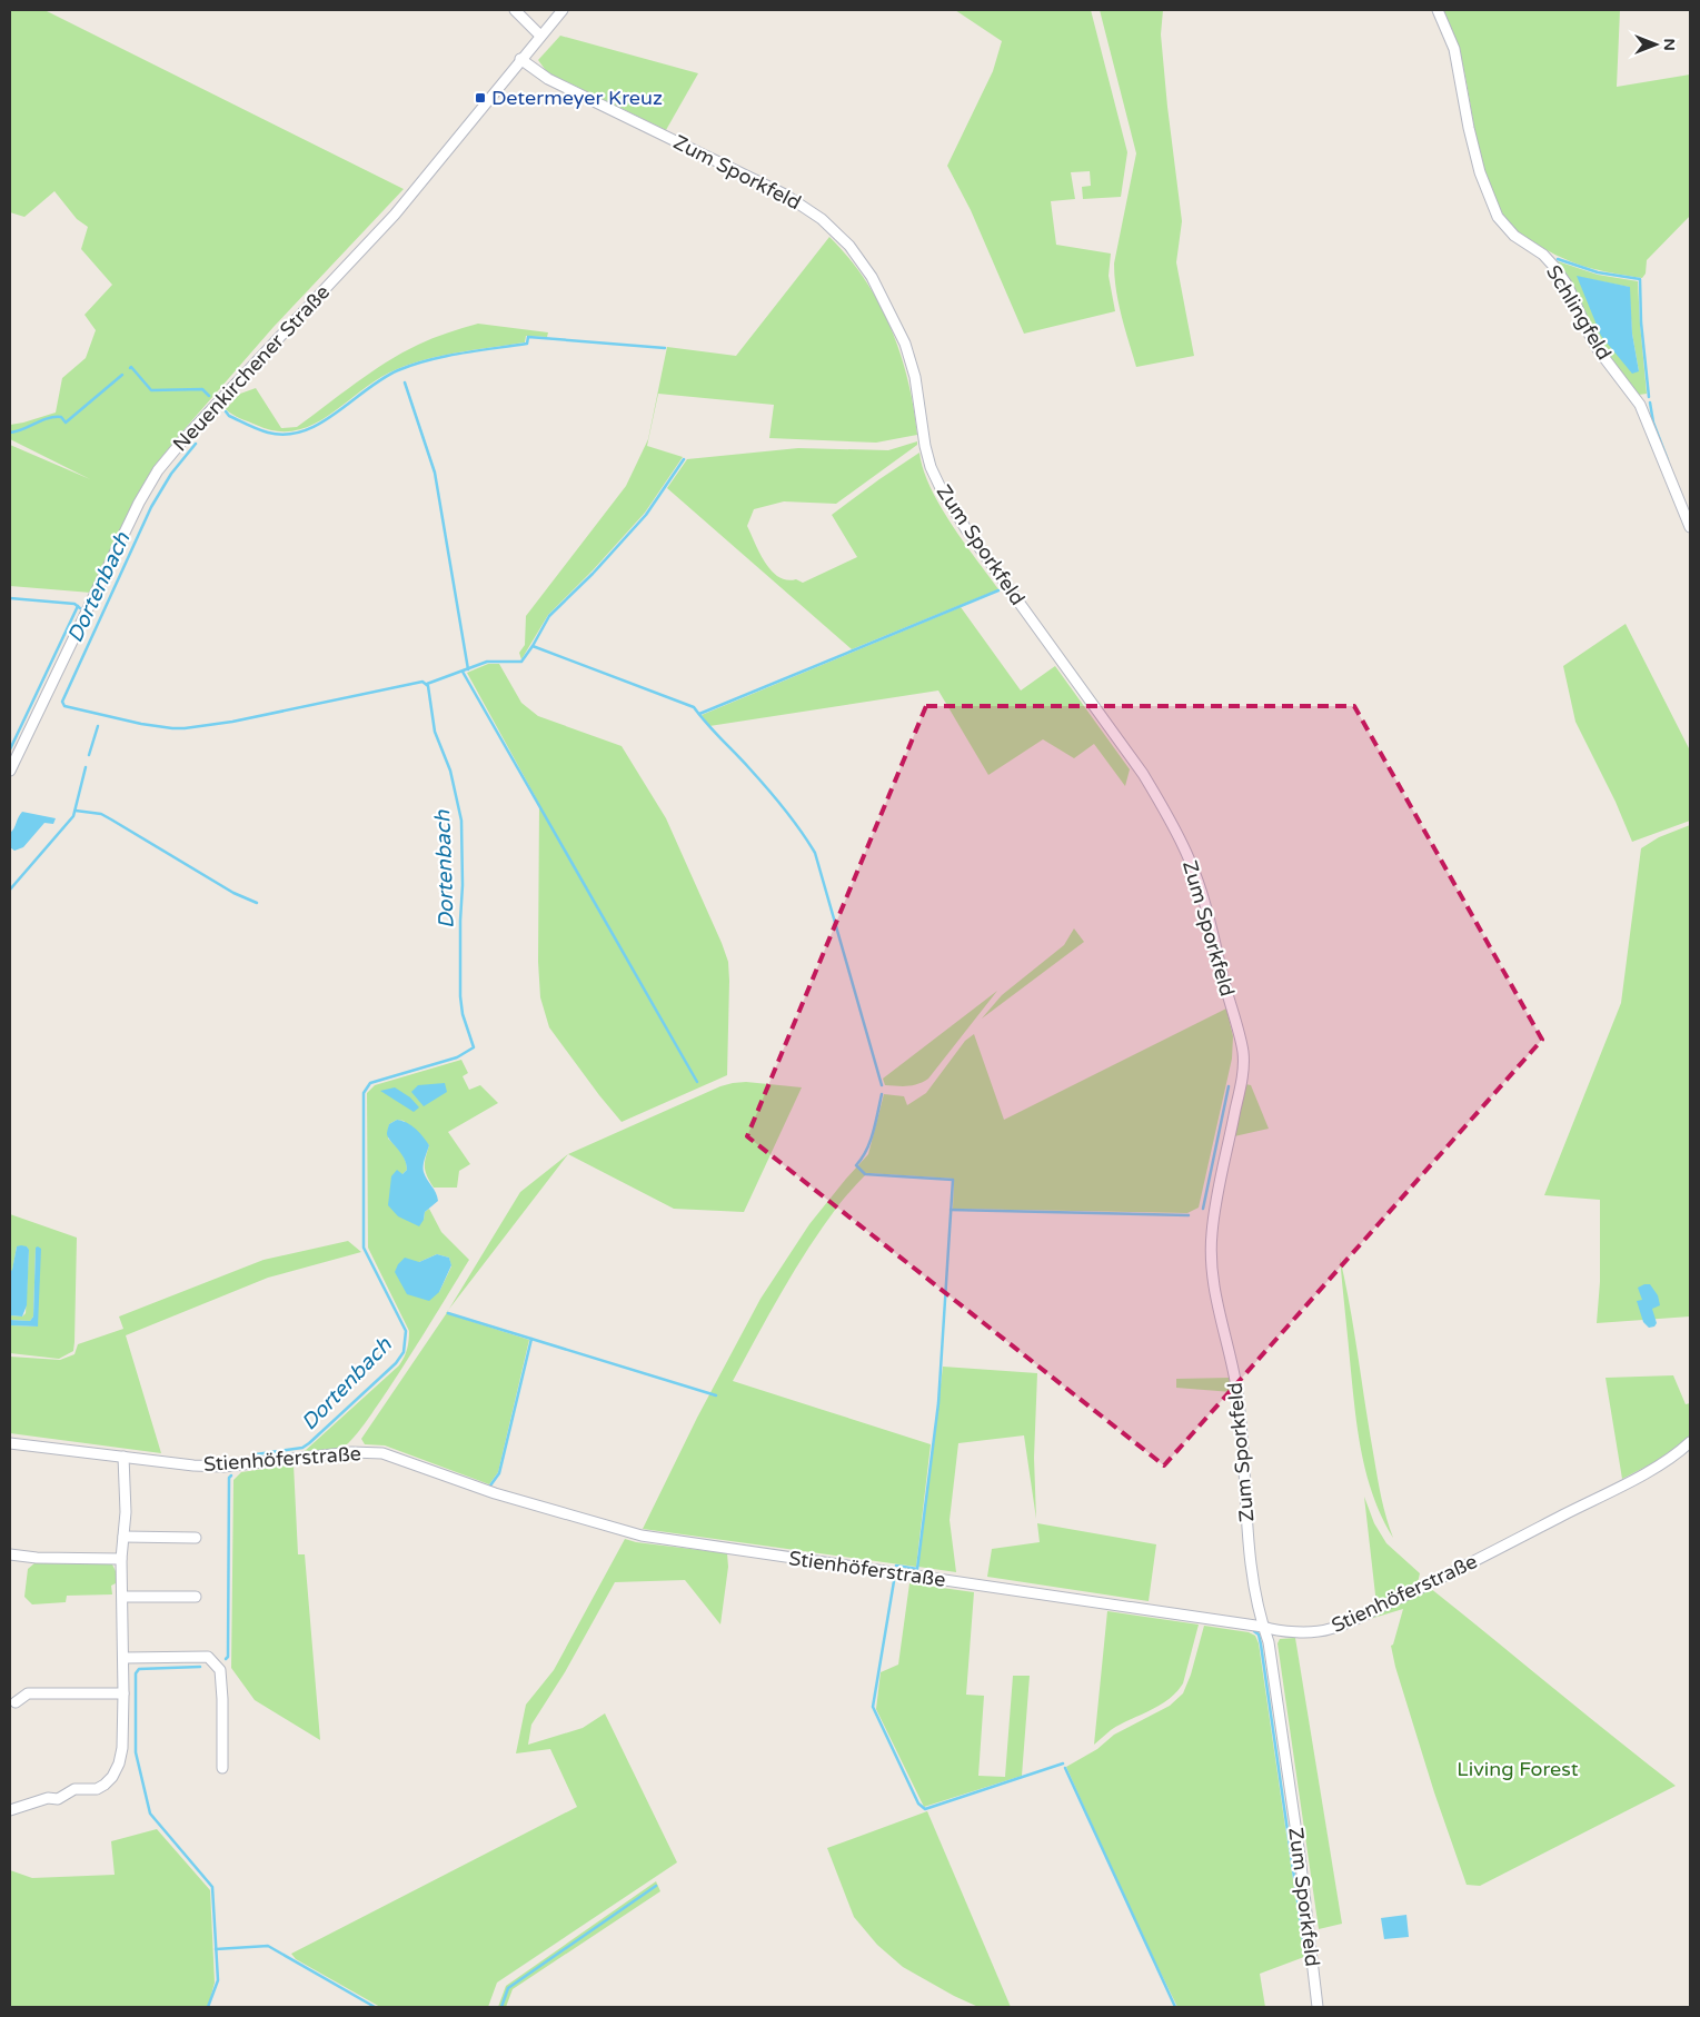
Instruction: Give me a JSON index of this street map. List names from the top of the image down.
{
  "streets": {
    "street": [
      "Zum Sporkfeld",
      "Schlingfeld",
      "Neuenkirchener Straße",
      "Stienhöferstraße"
    ]
  },
  "crossings": [
    ["Zum Sporkfeld", "Neuenkirchener Straße"],
    ["Zum Sporkfeld", "Stienhöferstraße"]
  ],
  "water": ["Dortenbach"],
  "parks": ["Living Forest"],
  "places": {
    "transit": ["Determeyer Kreuz"]
  },
  "north": "right"
}
